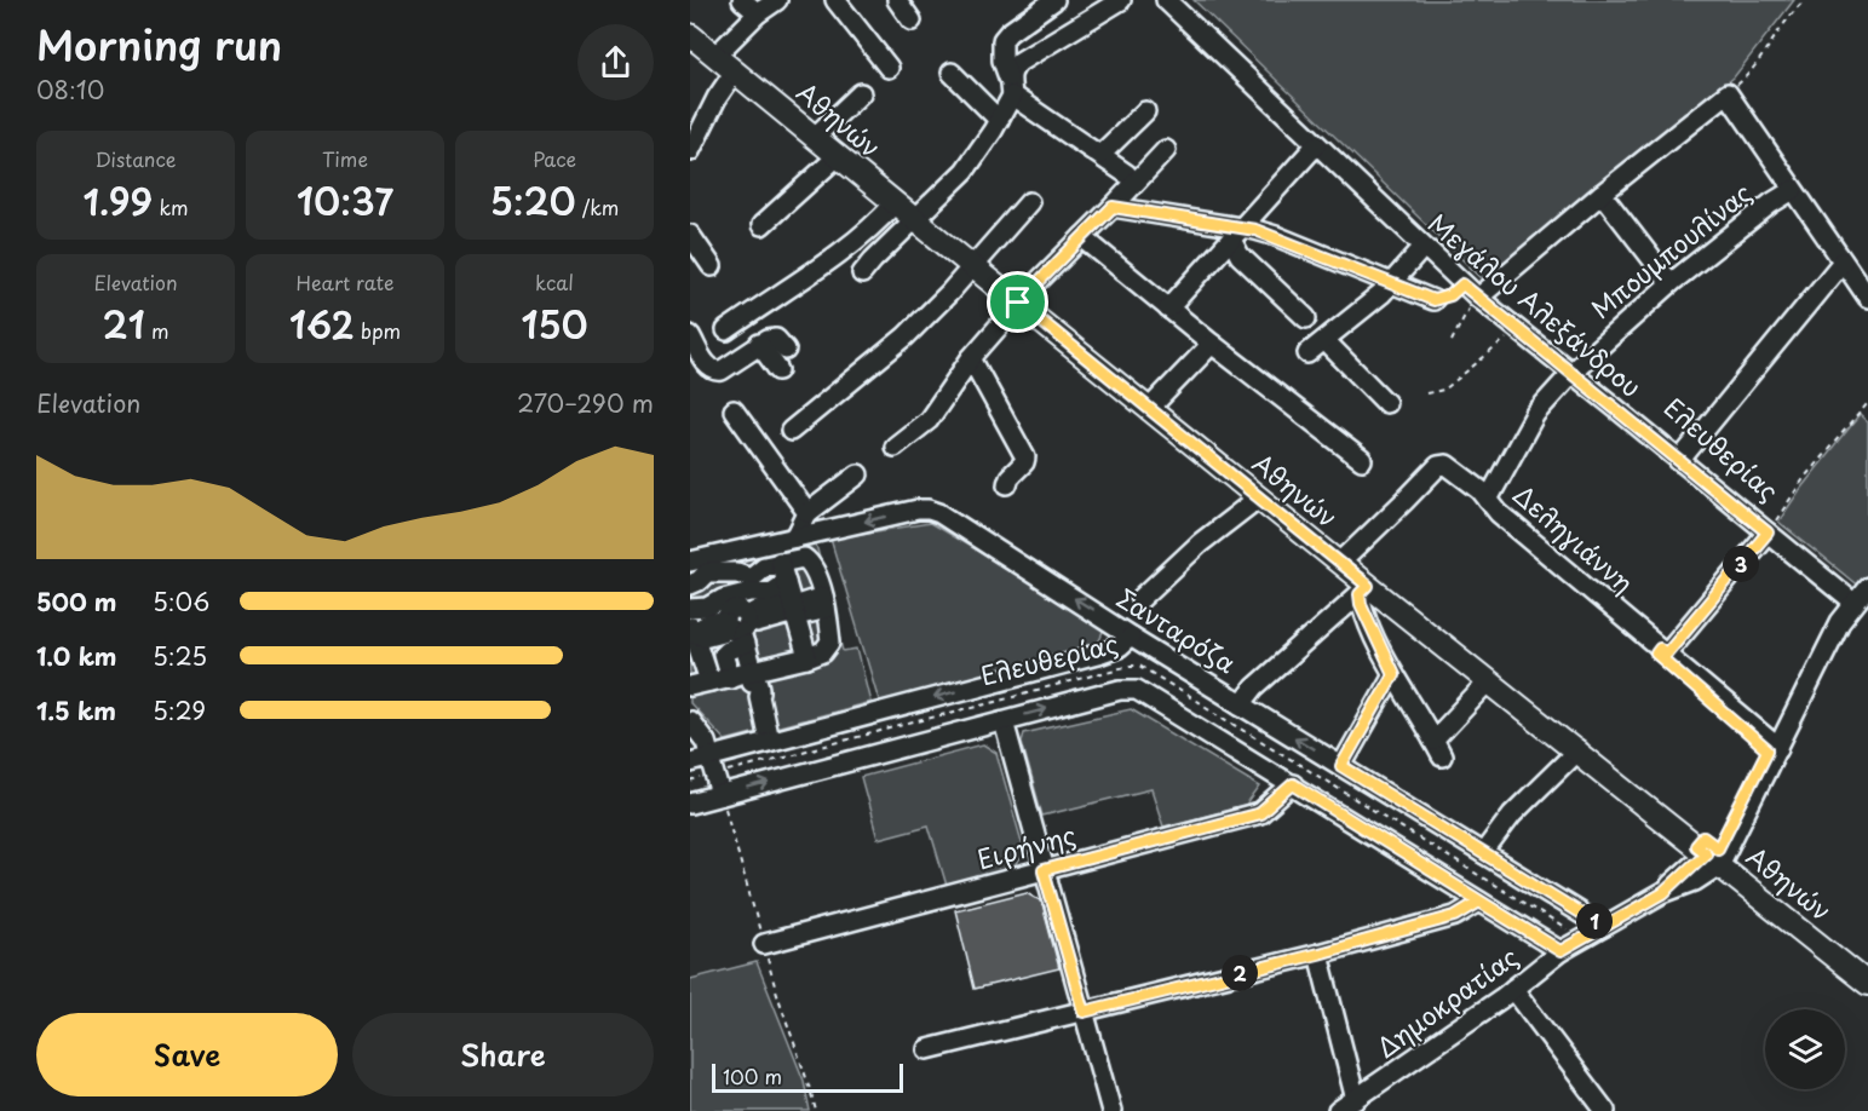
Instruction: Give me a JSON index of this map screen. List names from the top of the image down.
{
  "streets": {
    "main road": ["Αθηνών"],
    "street": [
      "Μπουμπουλίνας",
      "Μεγάλου Αλεξάνδρου",
      "Ελευθερίας",
      "Δεληγιάννη",
      "Σανταρόζα",
      "Ειρήνης",
      "Δημοκρατίας"
    ]
  },
  "crossings": [
    ["Αθηνών", "Δεληγιάννη"],
    ["Αθηνών", "Δημοκρατίας"],
    ["Μπουμπουλίνας", "Μεγάλου Αλεξάνδρου"],
    ["Μπουμπουλίνας", "Δεληγιάννη"],
    ["Ελευθερίας", "Σανταρόζα"],
    ["Ελευθερίας", "Ειρήνης"],
    ["Ελευθερίας", "Δημοκρατίας"],
    ["Σανταρόζα", "Δημοκρατίας"]
  ],
  "one_way": ["Σανταρόζα"],
  "scale_bar": "100 m",
  "page": {
    "heading": ["Morning run", "08:10"],
    "stats": [
      ["Distance", "1.99 km"],
      ["Time", "10:37"],
      ["Pace", "5:20 /km"],
      ["Elevation", "21 m"],
      ["Heart rate", "162 bpm"],
      ["kcal", "150"]
    ],
    "chart": ["Elevation", "270–290 m"],
    "pins": ["3", "1", "2"],
    "list": [
      {
        "name": "500 m",
        "note": "5:06"
      },
      {
        "name": "1.0 km",
        "note": "5:25"
      },
      {
        "name": "1.5 km",
        "note": "5:29"
      }
    ],
    "buttons": ["Save", "Share"],
    "scale": "100 m"
  }
}
